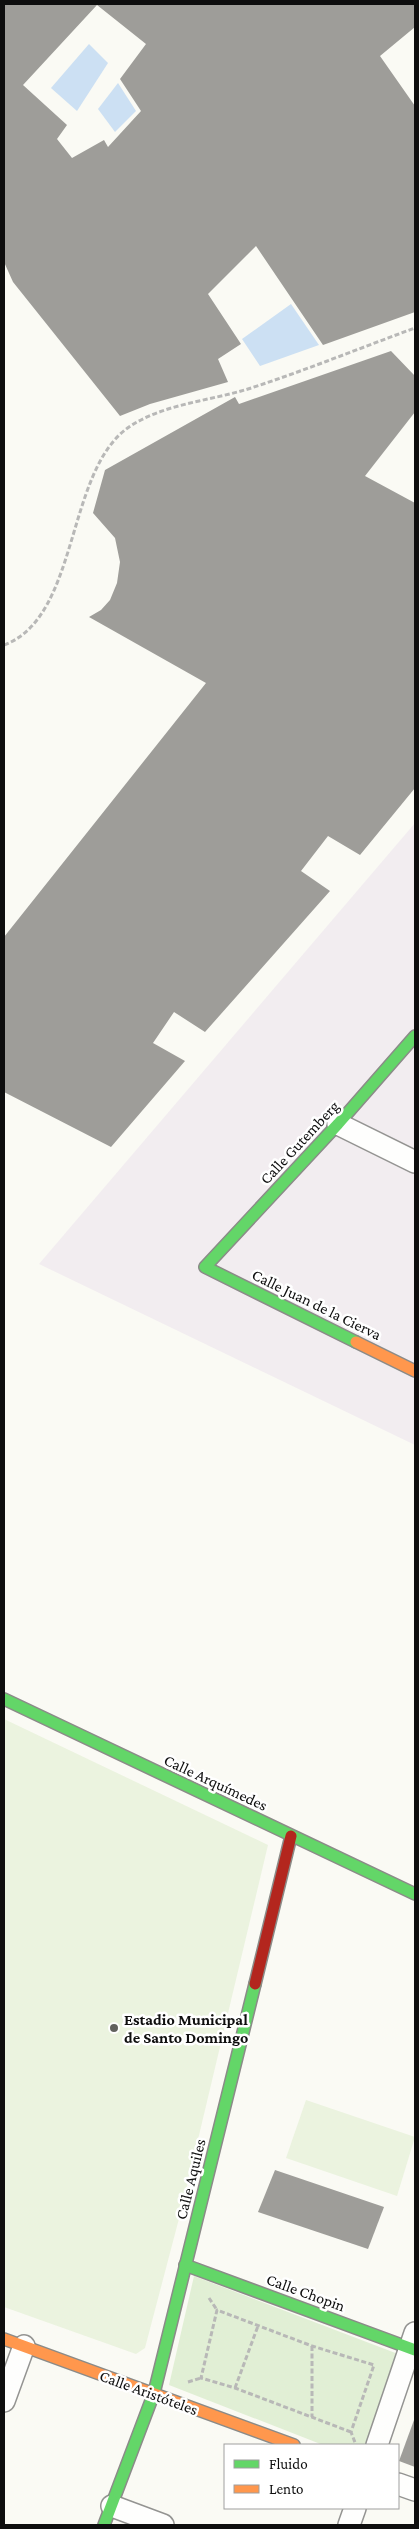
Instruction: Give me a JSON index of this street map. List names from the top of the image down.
{
  "streets": {
    "street": [
      "Calle Gutemberg",
      "Calle Juan de la Cierva",
      "Calle Arquímedes",
      "Calle Aquiles",
      "Calle Chopin",
      "Calle Aristóteles"
    ]
  },
  "crossings": [
    ["Calle Gutemberg", "Calle Juan de la Cierva"],
    ["Calle Arquímedes", "Calle Aquiles"],
    ["Calle Aquiles", "Calle Chopin"],
    ["Calle Aquiles", "Calle Aristóteles"]
  ],
  "places": ["Estadio Municipal de Santo Domingo"],
  "legend": ["Fluido", "Lento"]
}
